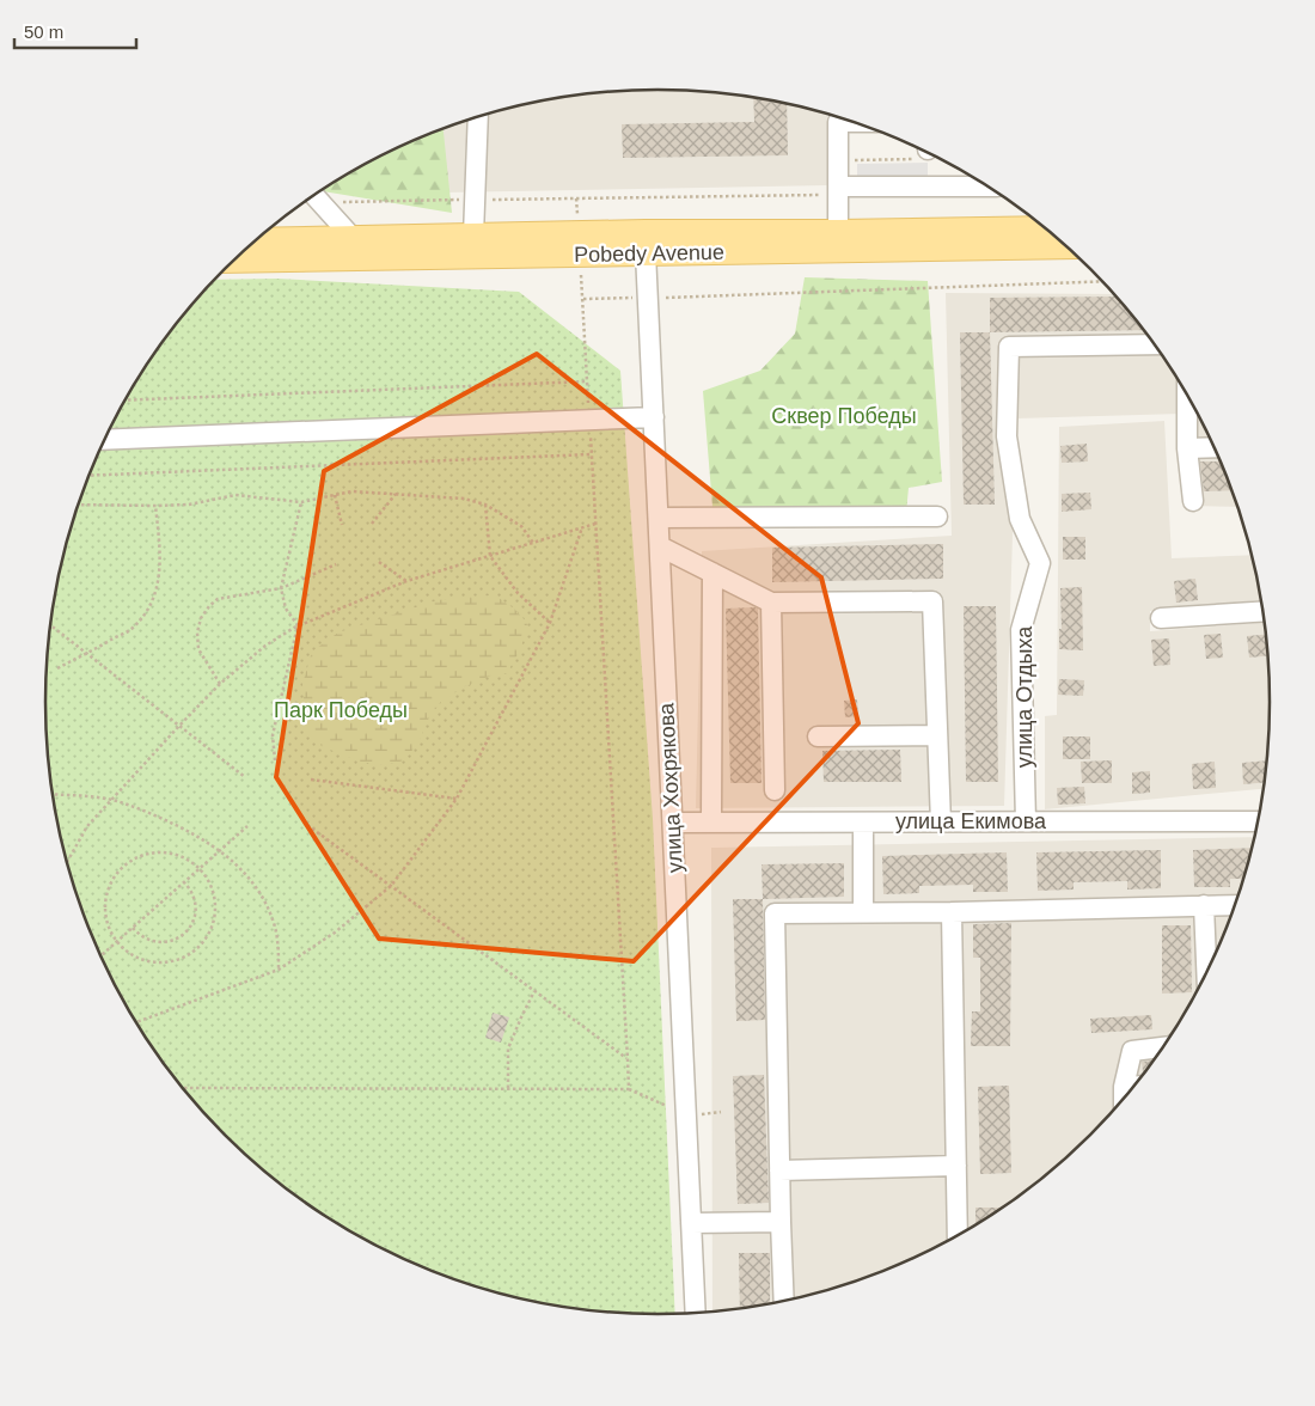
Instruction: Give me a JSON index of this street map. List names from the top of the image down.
{
  "streets": {
    "main road": ["Pobedy Avenue"],
    "street": ["улица Отдыха", "улица Хохрякова", "улица Екимова"]
  },
  "crossings": [
    ["Pobedy Avenue", "улица Хохрякова"],
    ["улица Отдыха", "улица Екимова"],
    ["улица Хохрякова", "улица Екимова"]
  ],
  "parks": ["Сквер Победы", "Парк Победы"],
  "scale_bar": "50 m"
}
